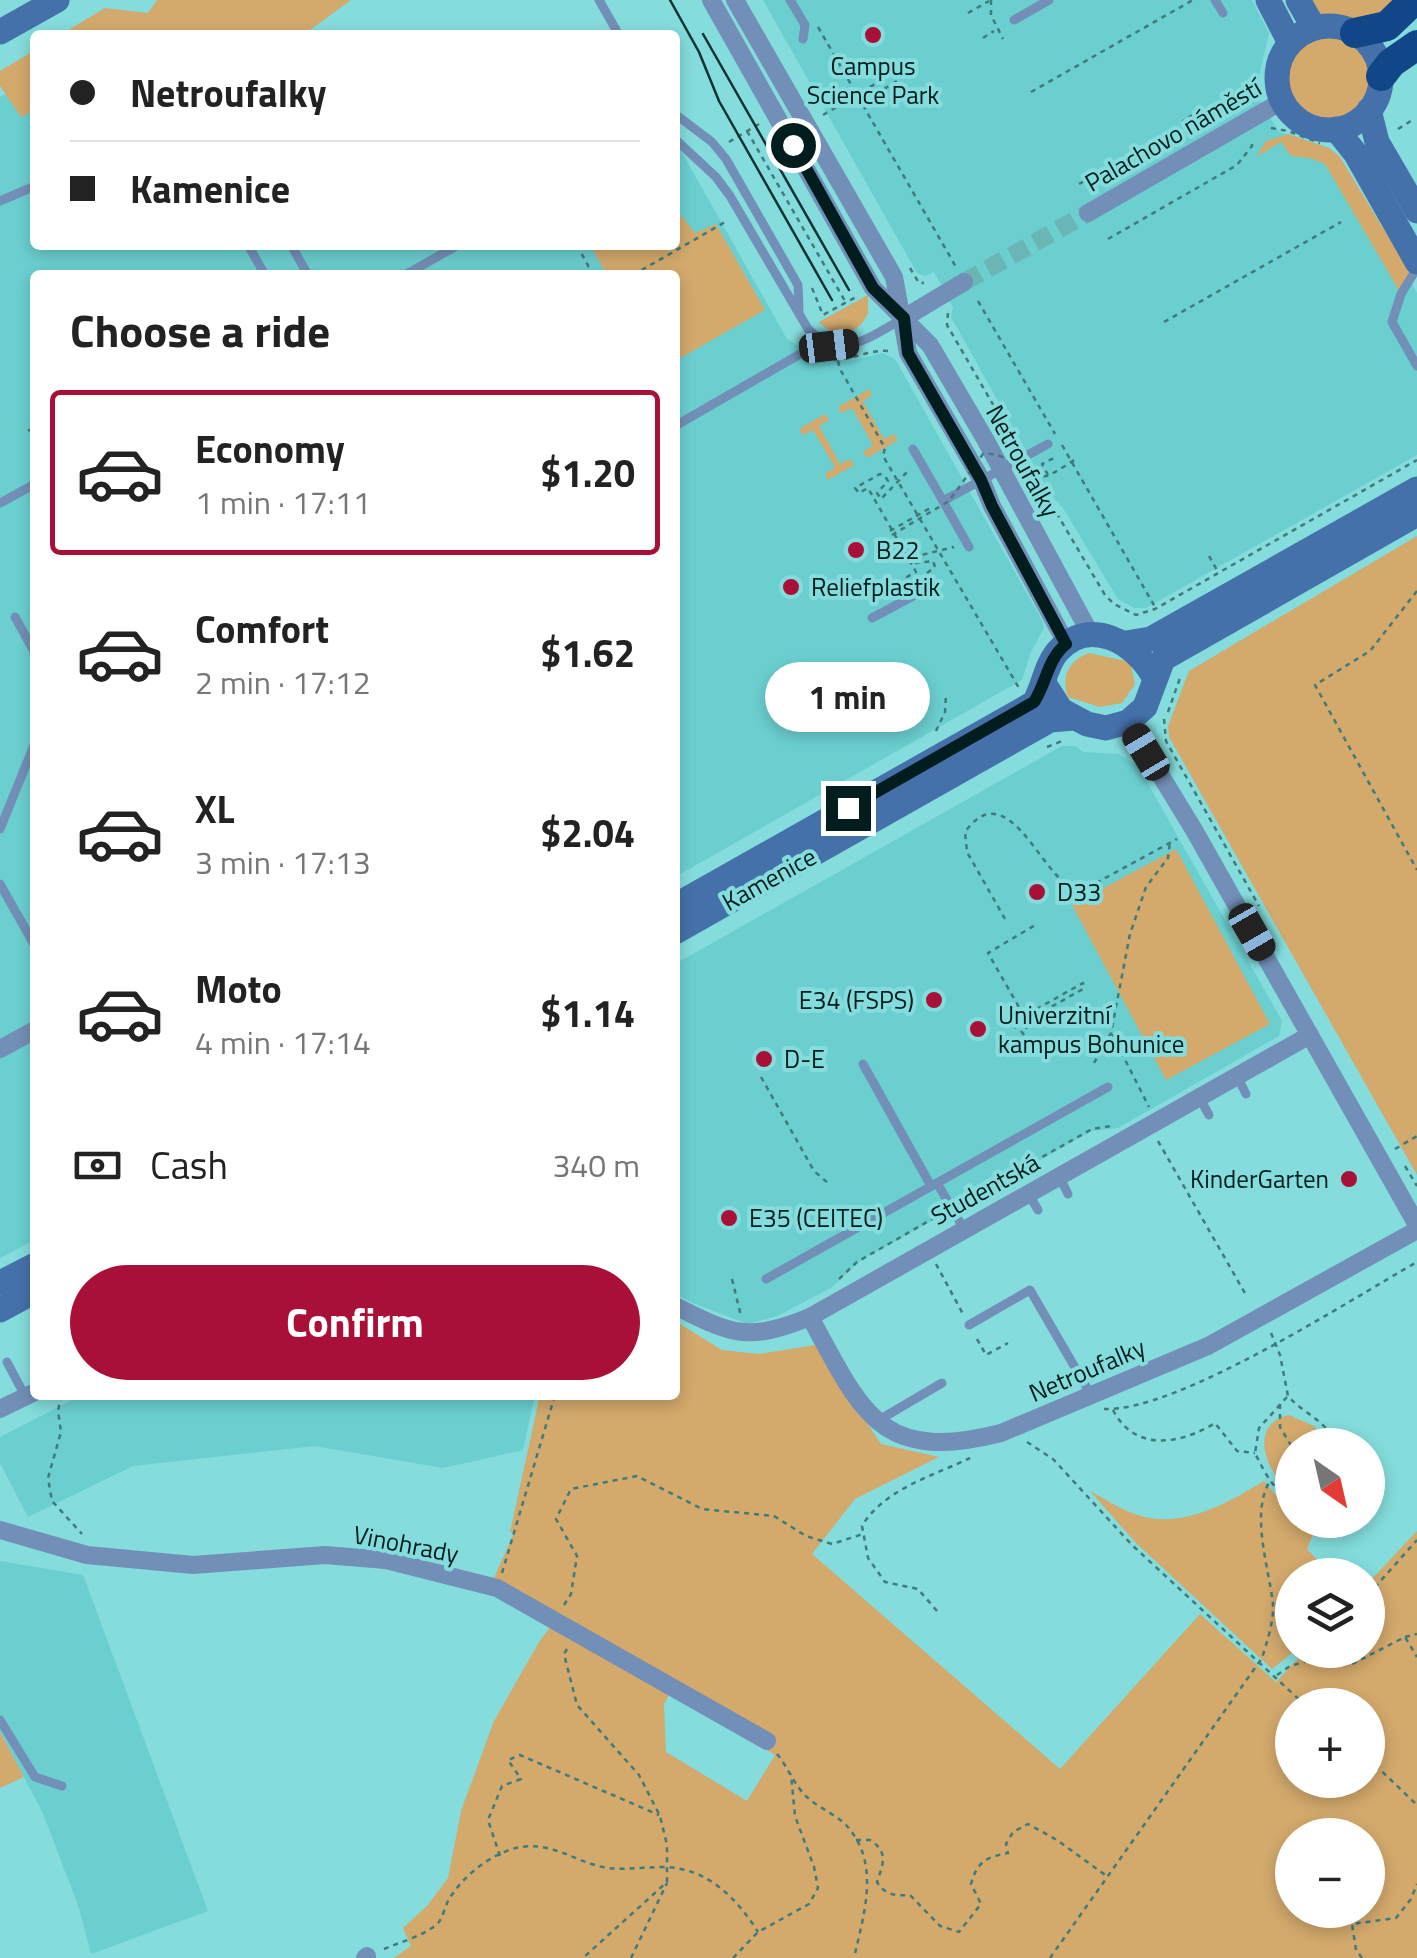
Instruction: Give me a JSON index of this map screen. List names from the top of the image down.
{
  "streets": {
    "street": [
      "Palachovo náměstí",
      "Netroufalky",
      "Kamenice",
      "Studentská",
      "Vinohrady"
    ]
  },
  "crossings": [
    ["Netroufalky", "Kamenice"],
    ["Netroufalky", "Studentská"]
  ],
  "places": [
    "Campus Science Park",
    "B22",
    "Reliefplastik",
    "D33",
    "E34 (FSPS)",
    "Univerzitní kampus Bohunice",
    "D-E",
    "KinderGarten",
    "E35 (CEITEC)"
  ],
  "north": "bottom right",
  "page": {
    "banner": ["Netroufalky", "Kamenice"],
    "heading": "Choose a ride",
    "list": [
      {
        "name": "Economy",
        "note": "1 min · 17:11",
        "value": "$1.20"
      },
      {
        "name": "Comfort",
        "note": "2 min · 17:12",
        "value": "$1.62"
      },
      {
        "name": "XL",
        "note": "3 min · 17:13",
        "value": "$2.04"
      },
      {
        "name": "Moto",
        "note": "4 min · 17:14",
        "value": "$1.14"
      }
    ],
    "bubble": "1 min",
    "pay": ["Cash", "340 m"],
    "buttons": "Confirm",
    "map_buttons": ["+", "−"]
  }
}
